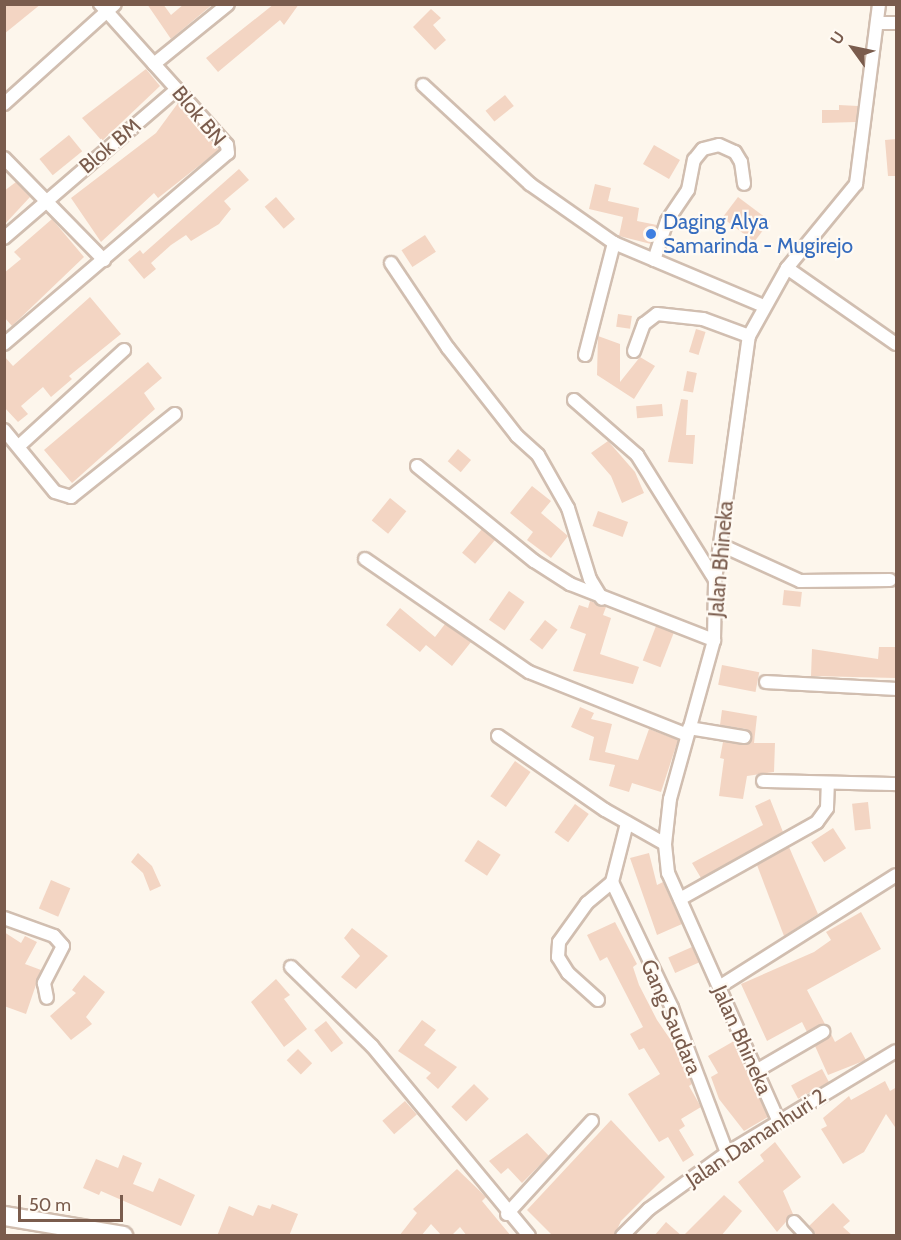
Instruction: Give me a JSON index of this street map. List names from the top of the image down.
{
  "streets": {
    "street": [
      "Blok BN",
      "Blok BM",
      "Jalan Bhineka",
      "Gang Saudara",
      "Jalan Damanhuri 2"
    ]
  },
  "crossings": [
    ["Blok BN", "Blok BM"],
    ["Jalan Bhineka", "Jalan Damanhuri 2"],
    ["Gang Saudara", "Jalan Damanhuri 2"]
  ],
  "places": ["Daging Alya Samarinda - Mugirejo"],
  "scale_bar": "50 m",
  "north": "top left"
}
